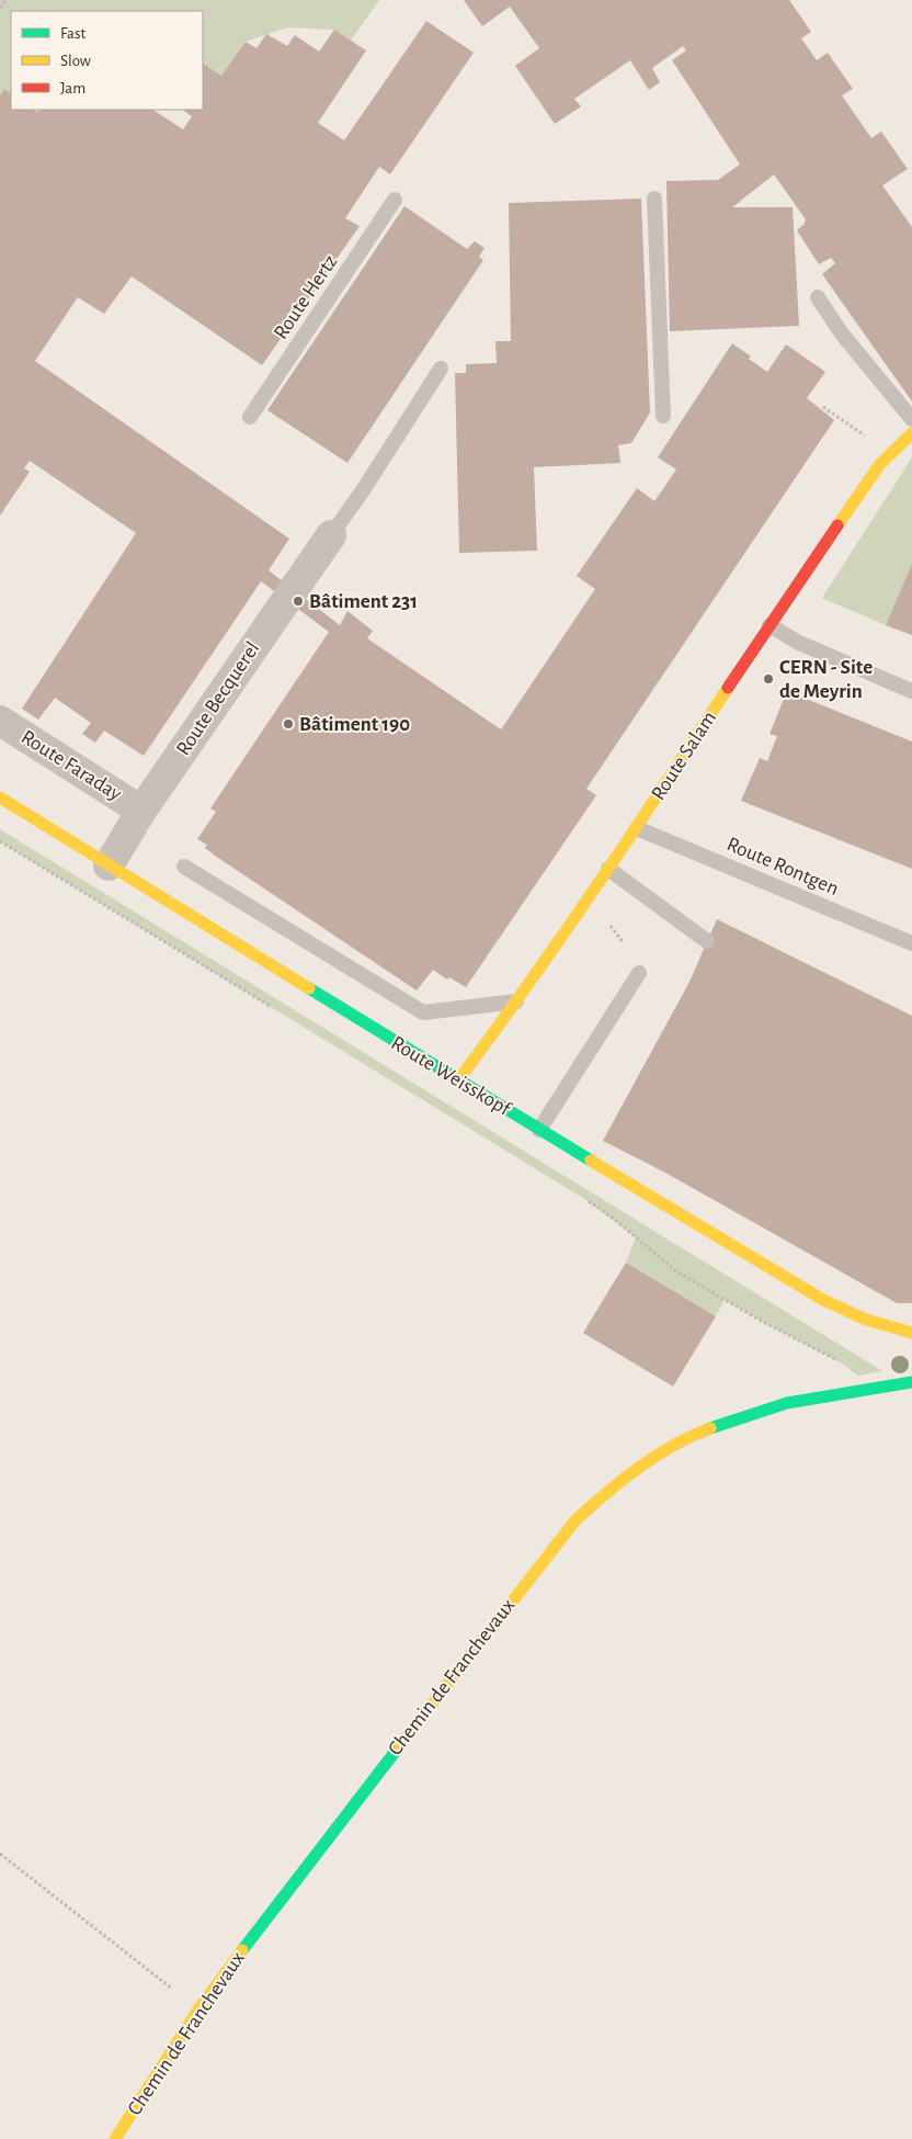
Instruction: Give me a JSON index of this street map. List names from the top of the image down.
{
  "streets": {
    "street": [
      "Route Becquerel",
      "Route Salam",
      "Route Faraday",
      "Route Weisskopf",
      "Chemin de Franchevaux"
    ],
    "lane": ["Route Hertz", "Route Rontgen"]
  },
  "crossings": [
    ["Route Becquerel", "Route Faraday"],
    ["Route Becquerel", "Route Weisskopf"],
    ["Route Salam", "Route Rontgen"],
    ["Route Salam", "Route Weisskopf"]
  ],
  "places": ["Bâtiment 231", "CERN - Site de Meyrin", "Bâtiment 190"],
  "legend": ["Fast", "Slow", "Jam"]
}
